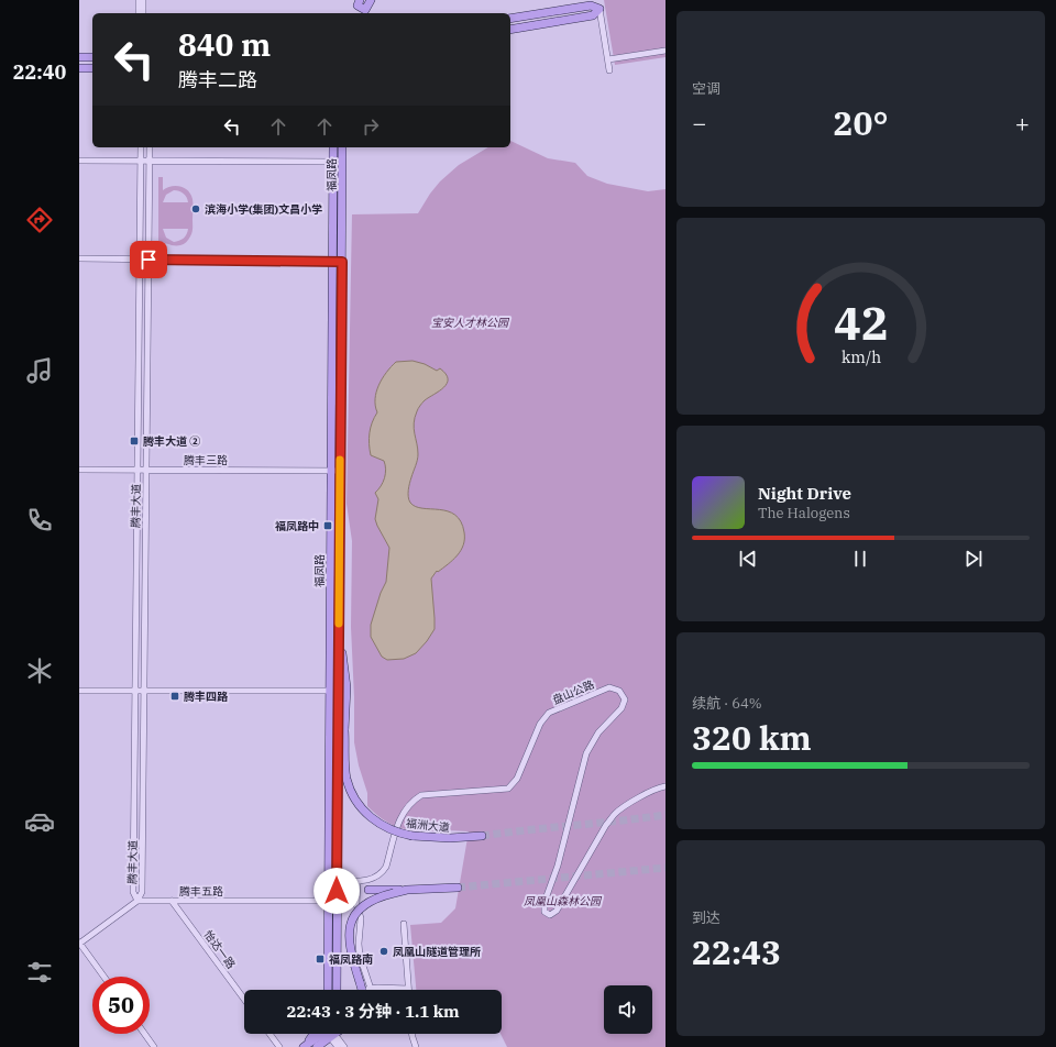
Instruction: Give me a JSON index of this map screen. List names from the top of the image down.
{
  "streets": {
    "main road": ["福凤路", "福洲大道"],
    "street": [
      "腾丰三路",
      "腾丰大道",
      "盘山公路",
      "腾丰五路",
      "怡达一路"
    ]
  },
  "crossings": [
    ["福凤路", "腾丰三路"],
    ["福凤路", "盘山公路"],
    ["福凤路", "福洲大道"],
    ["福凤路", "腾丰五路"],
    ["腾丰三路", "腾丰大道"],
    ["腾丰大道", "腾丰五路"],
    ["腾丰五路", "怡达一路"]
  ],
  "parks": ["宝安人才林公园", "凤凰山森林公园"],
  "places": {
    "other": ["滨海小学(集团)文昌小学", "凤凰山隧道管理所"],
    "transit": [
      "腾丰大道 ②",
      "福凤路中",
      "腾丰四路",
      "福凤路南"
    ]
  },
  "page": {
    "tabs": "22:40",
    "tile": [
      "空调",
      ["续航 · 64%", "320 km"],
      ["到达", "22:43"]
    ],
    "turn": ["840 m", "腾丰二路"],
    "heat": ["−", "20°", "+"],
    "song": ["Night Drive", "The Halogens"],
    "limit": "50",
    "trip": "22:43 · 3 分钟 · 1.1 km",
    "gauge": ["42", "km/h"]
  }
}
